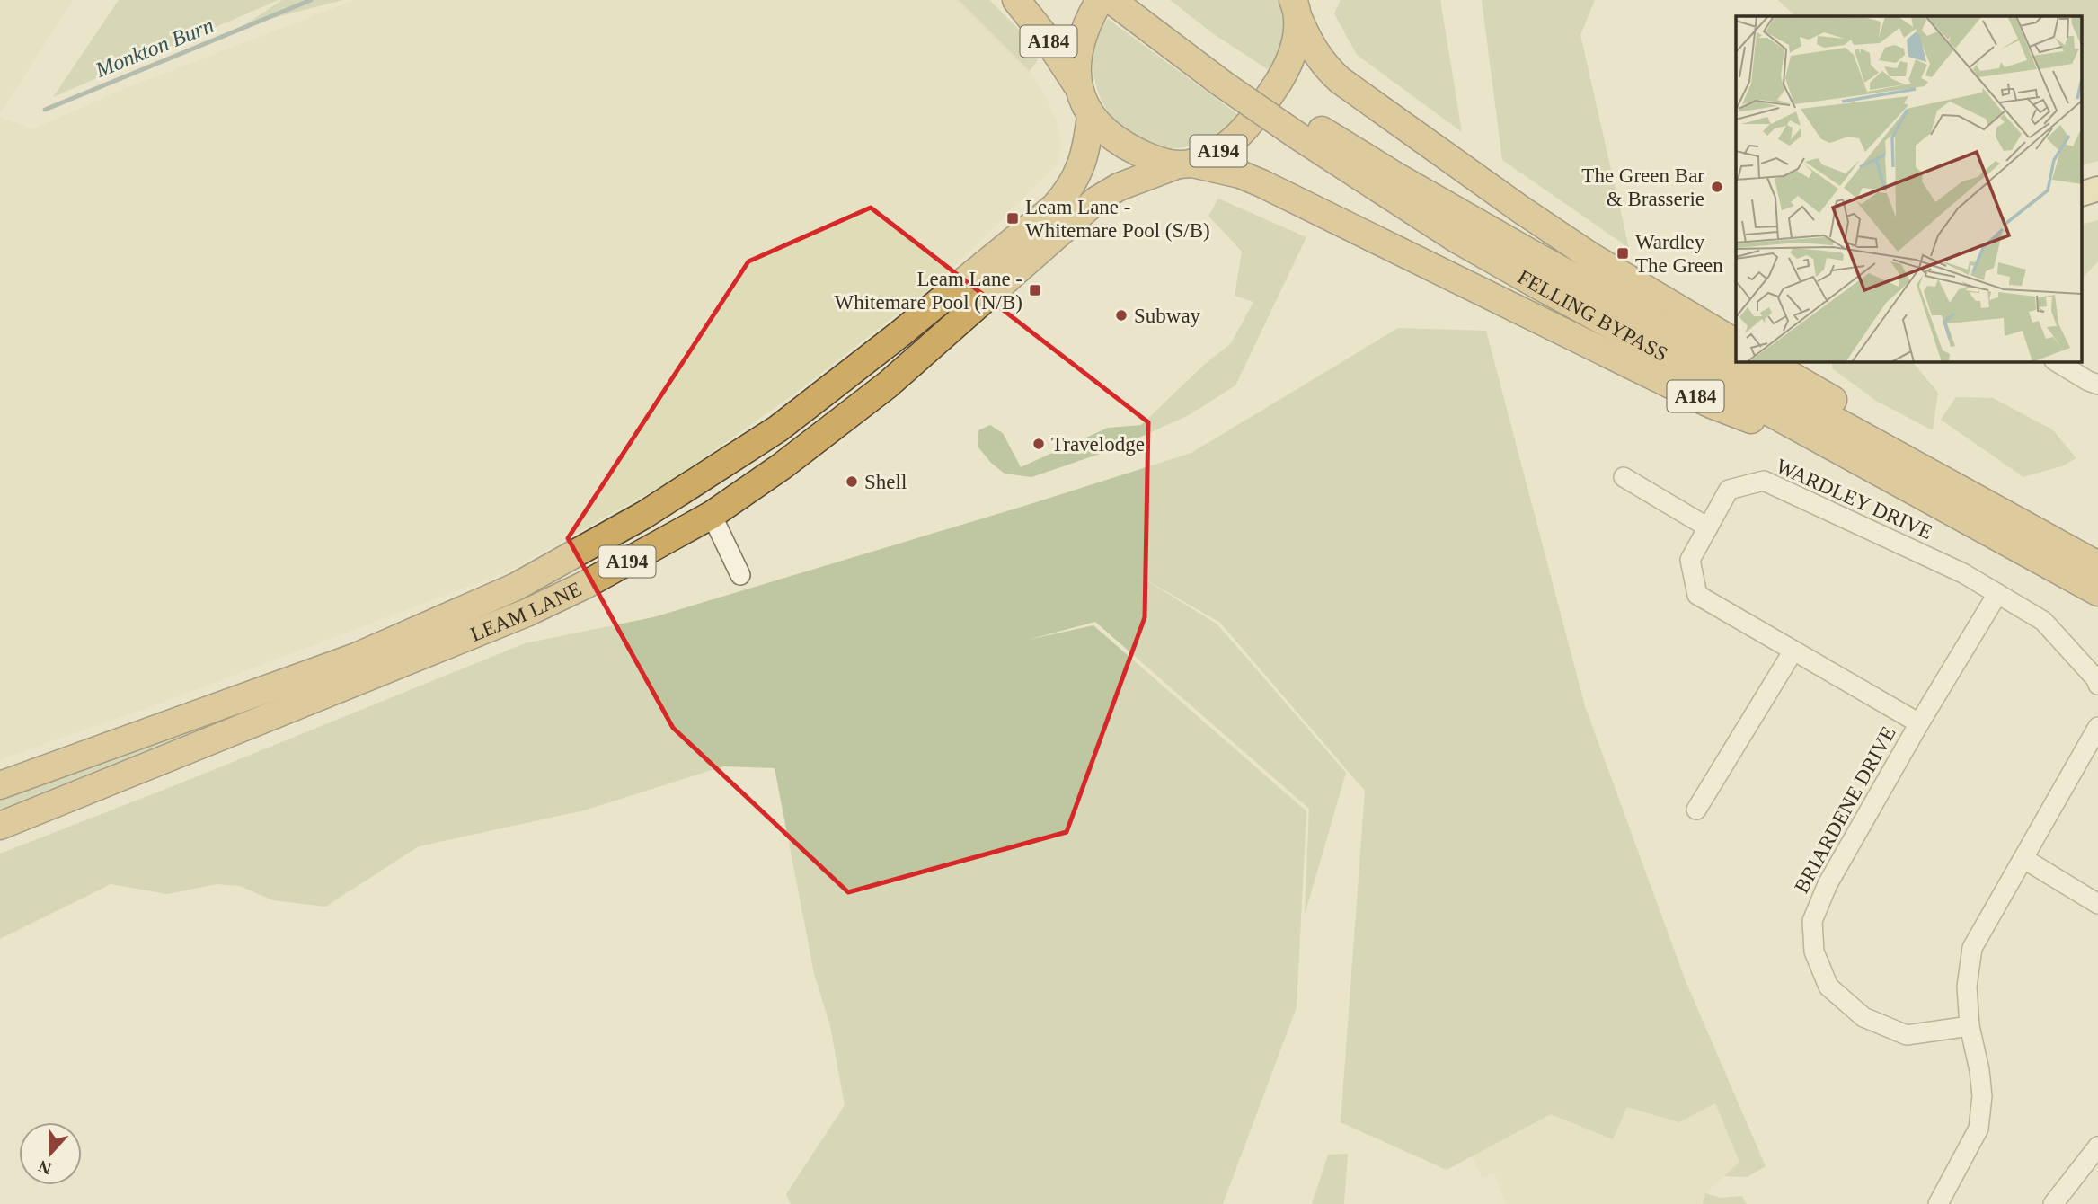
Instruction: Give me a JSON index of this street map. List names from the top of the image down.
{
  "streets": {
    "highway": [
      "A184",
      "A194",
      "FELLING BYPASS",
      "LEAM LANE"
    ],
    "street": ["WARDLEY DRIVE", "BRIARDENE DRIVE"]
  },
  "crossings": [
    ["A184", "A194"],
    ["A184", "FELLING BYPASS"],
    ["A184", "LEAM LANE"],
    ["A194", "LEAM LANE"],
    ["WARDLEY DRIVE", "BRIARDENE DRIVE"]
  ],
  "water": ["Monkton Burn"],
  "places": {
    "other": [
      "The Green Bar & Brasserie",
      "Subway",
      "Travelodge",
      "Shell"
    ],
    "transit": ["Leam Lane - Whitemare Pool (S/B)", "Wardley The Green", "Leam Lane - Whitemare Pool (N/B)"]
  },
  "north": "bottom"
}
